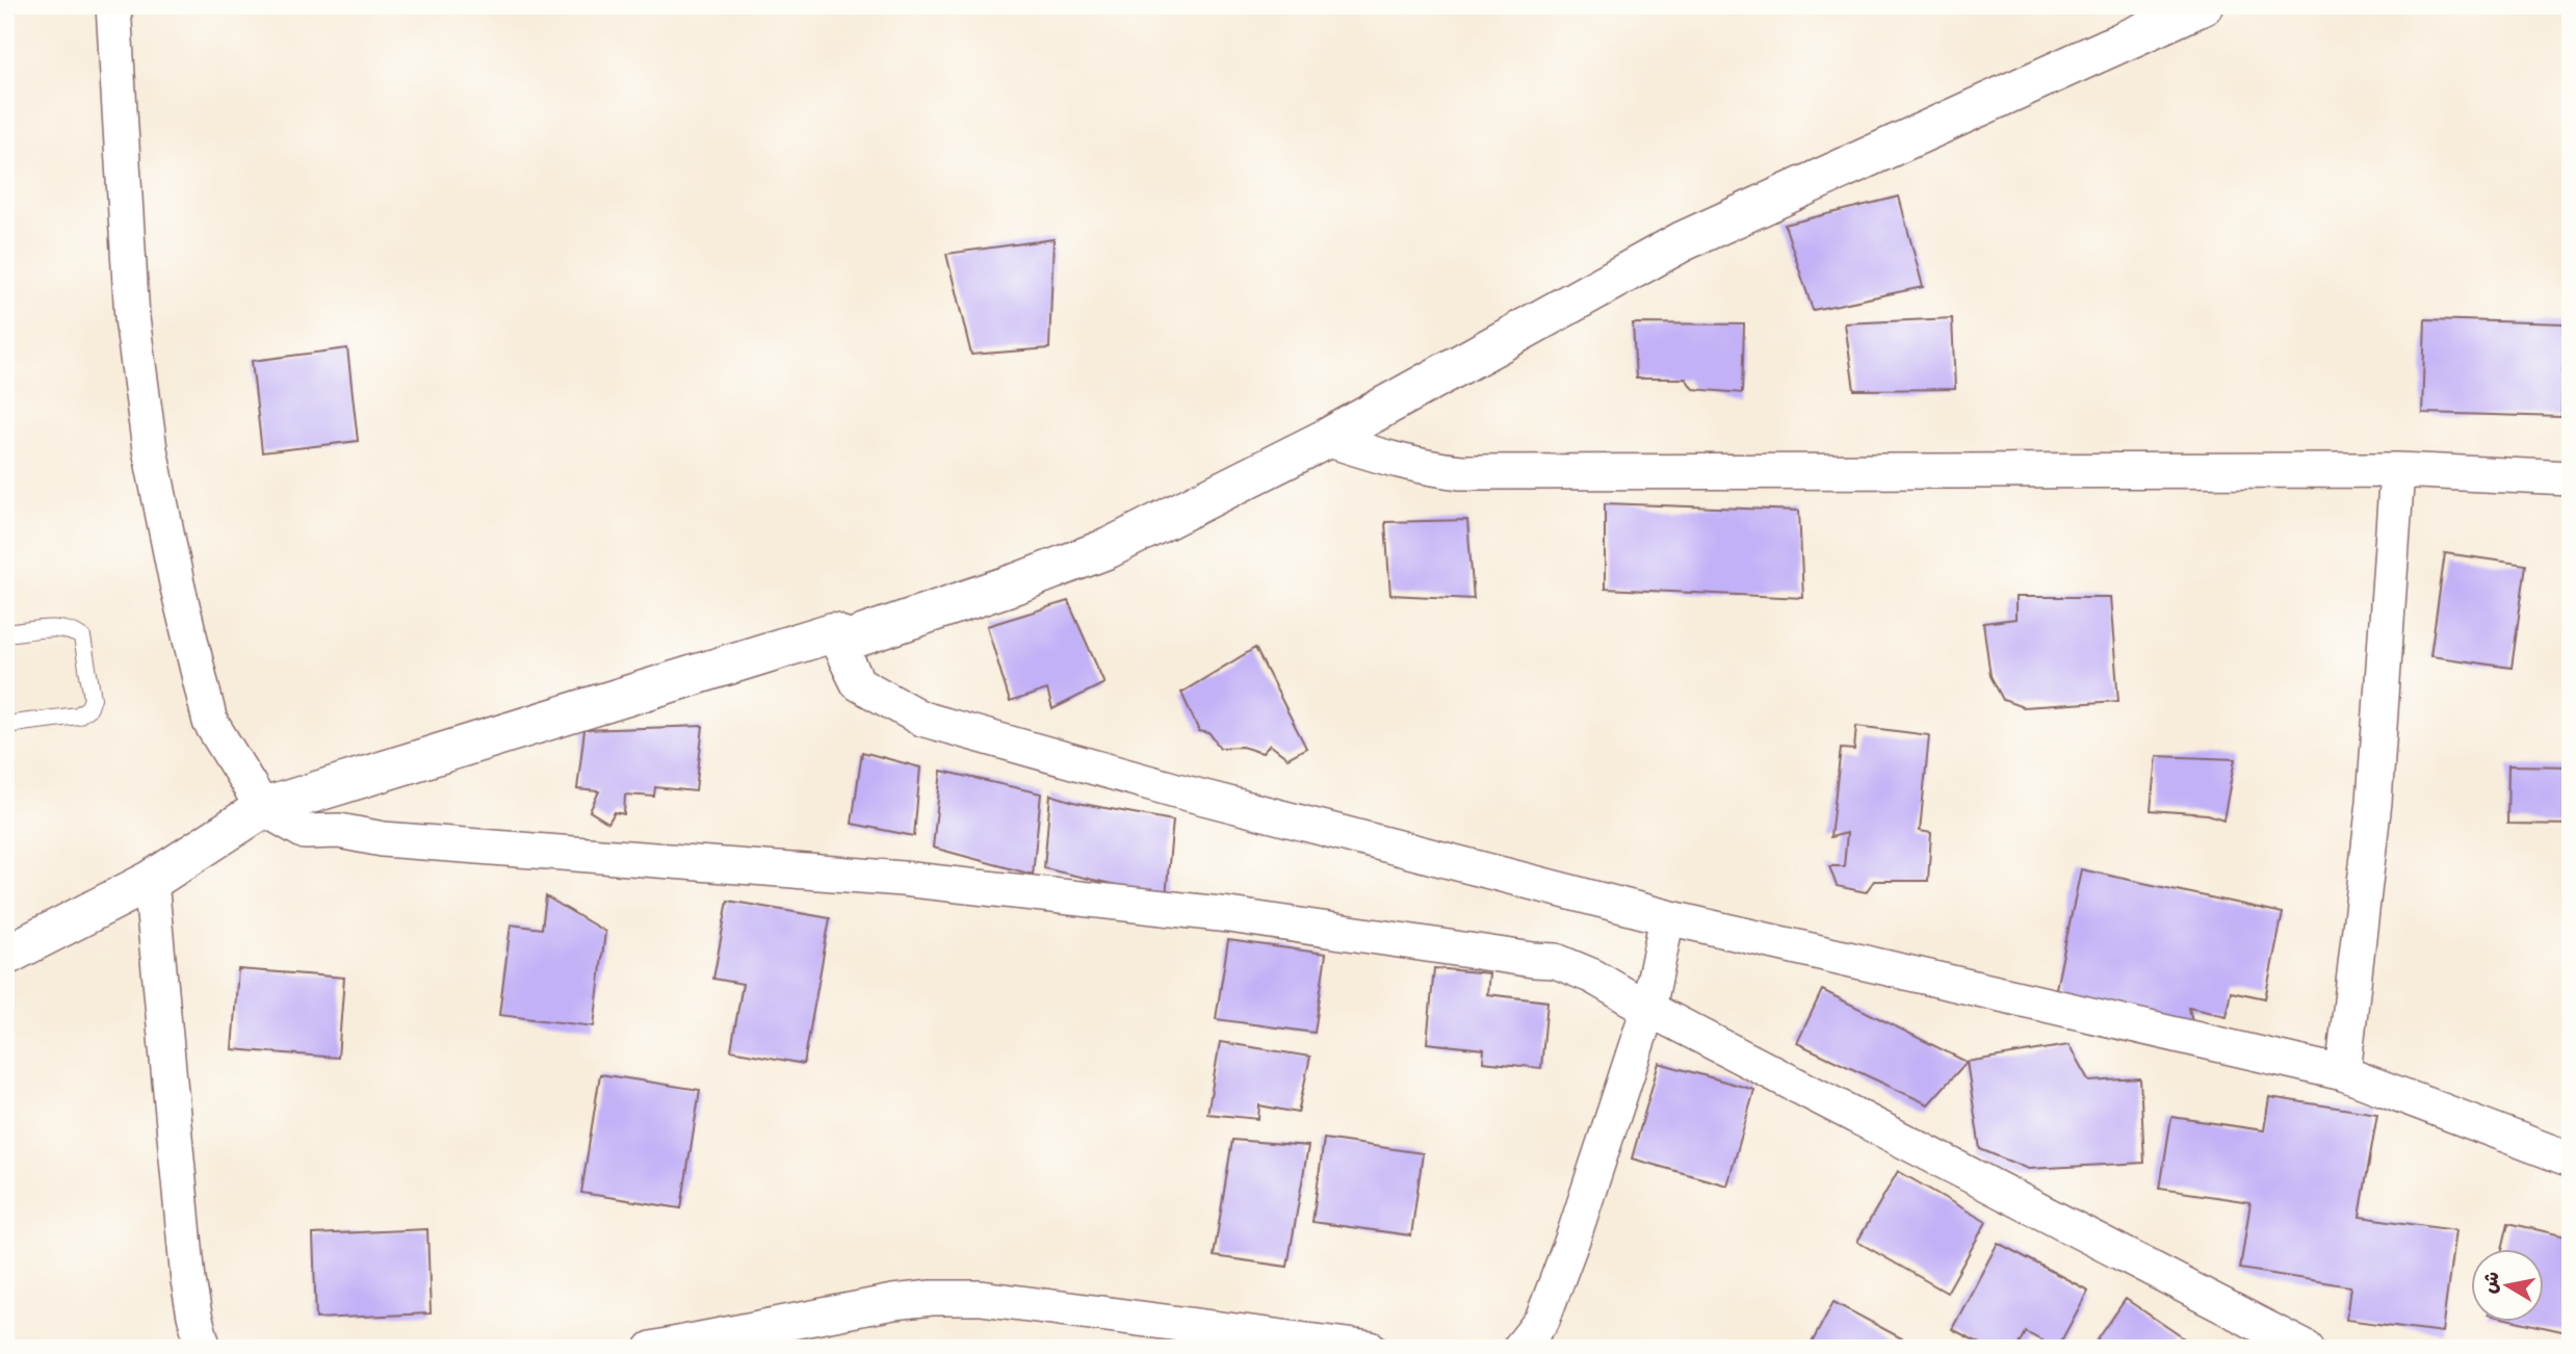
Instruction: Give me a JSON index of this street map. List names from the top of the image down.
{
  "north": "left"
}
